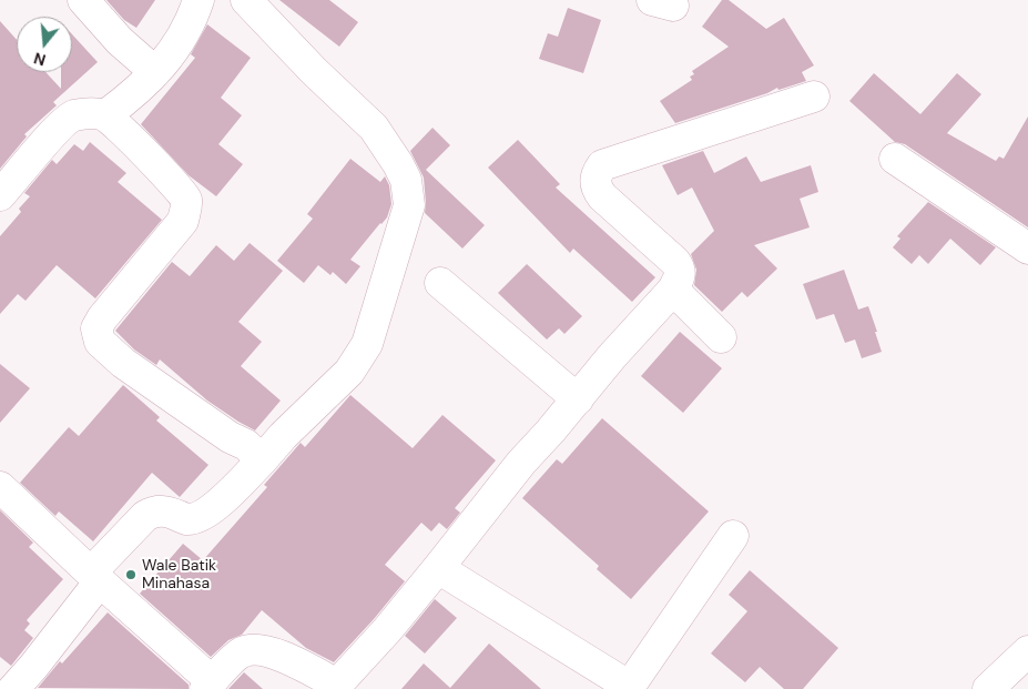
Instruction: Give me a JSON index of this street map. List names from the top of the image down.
{
  "places": ["Wale Batik Minahasa"],
  "north": "bottom"
}
